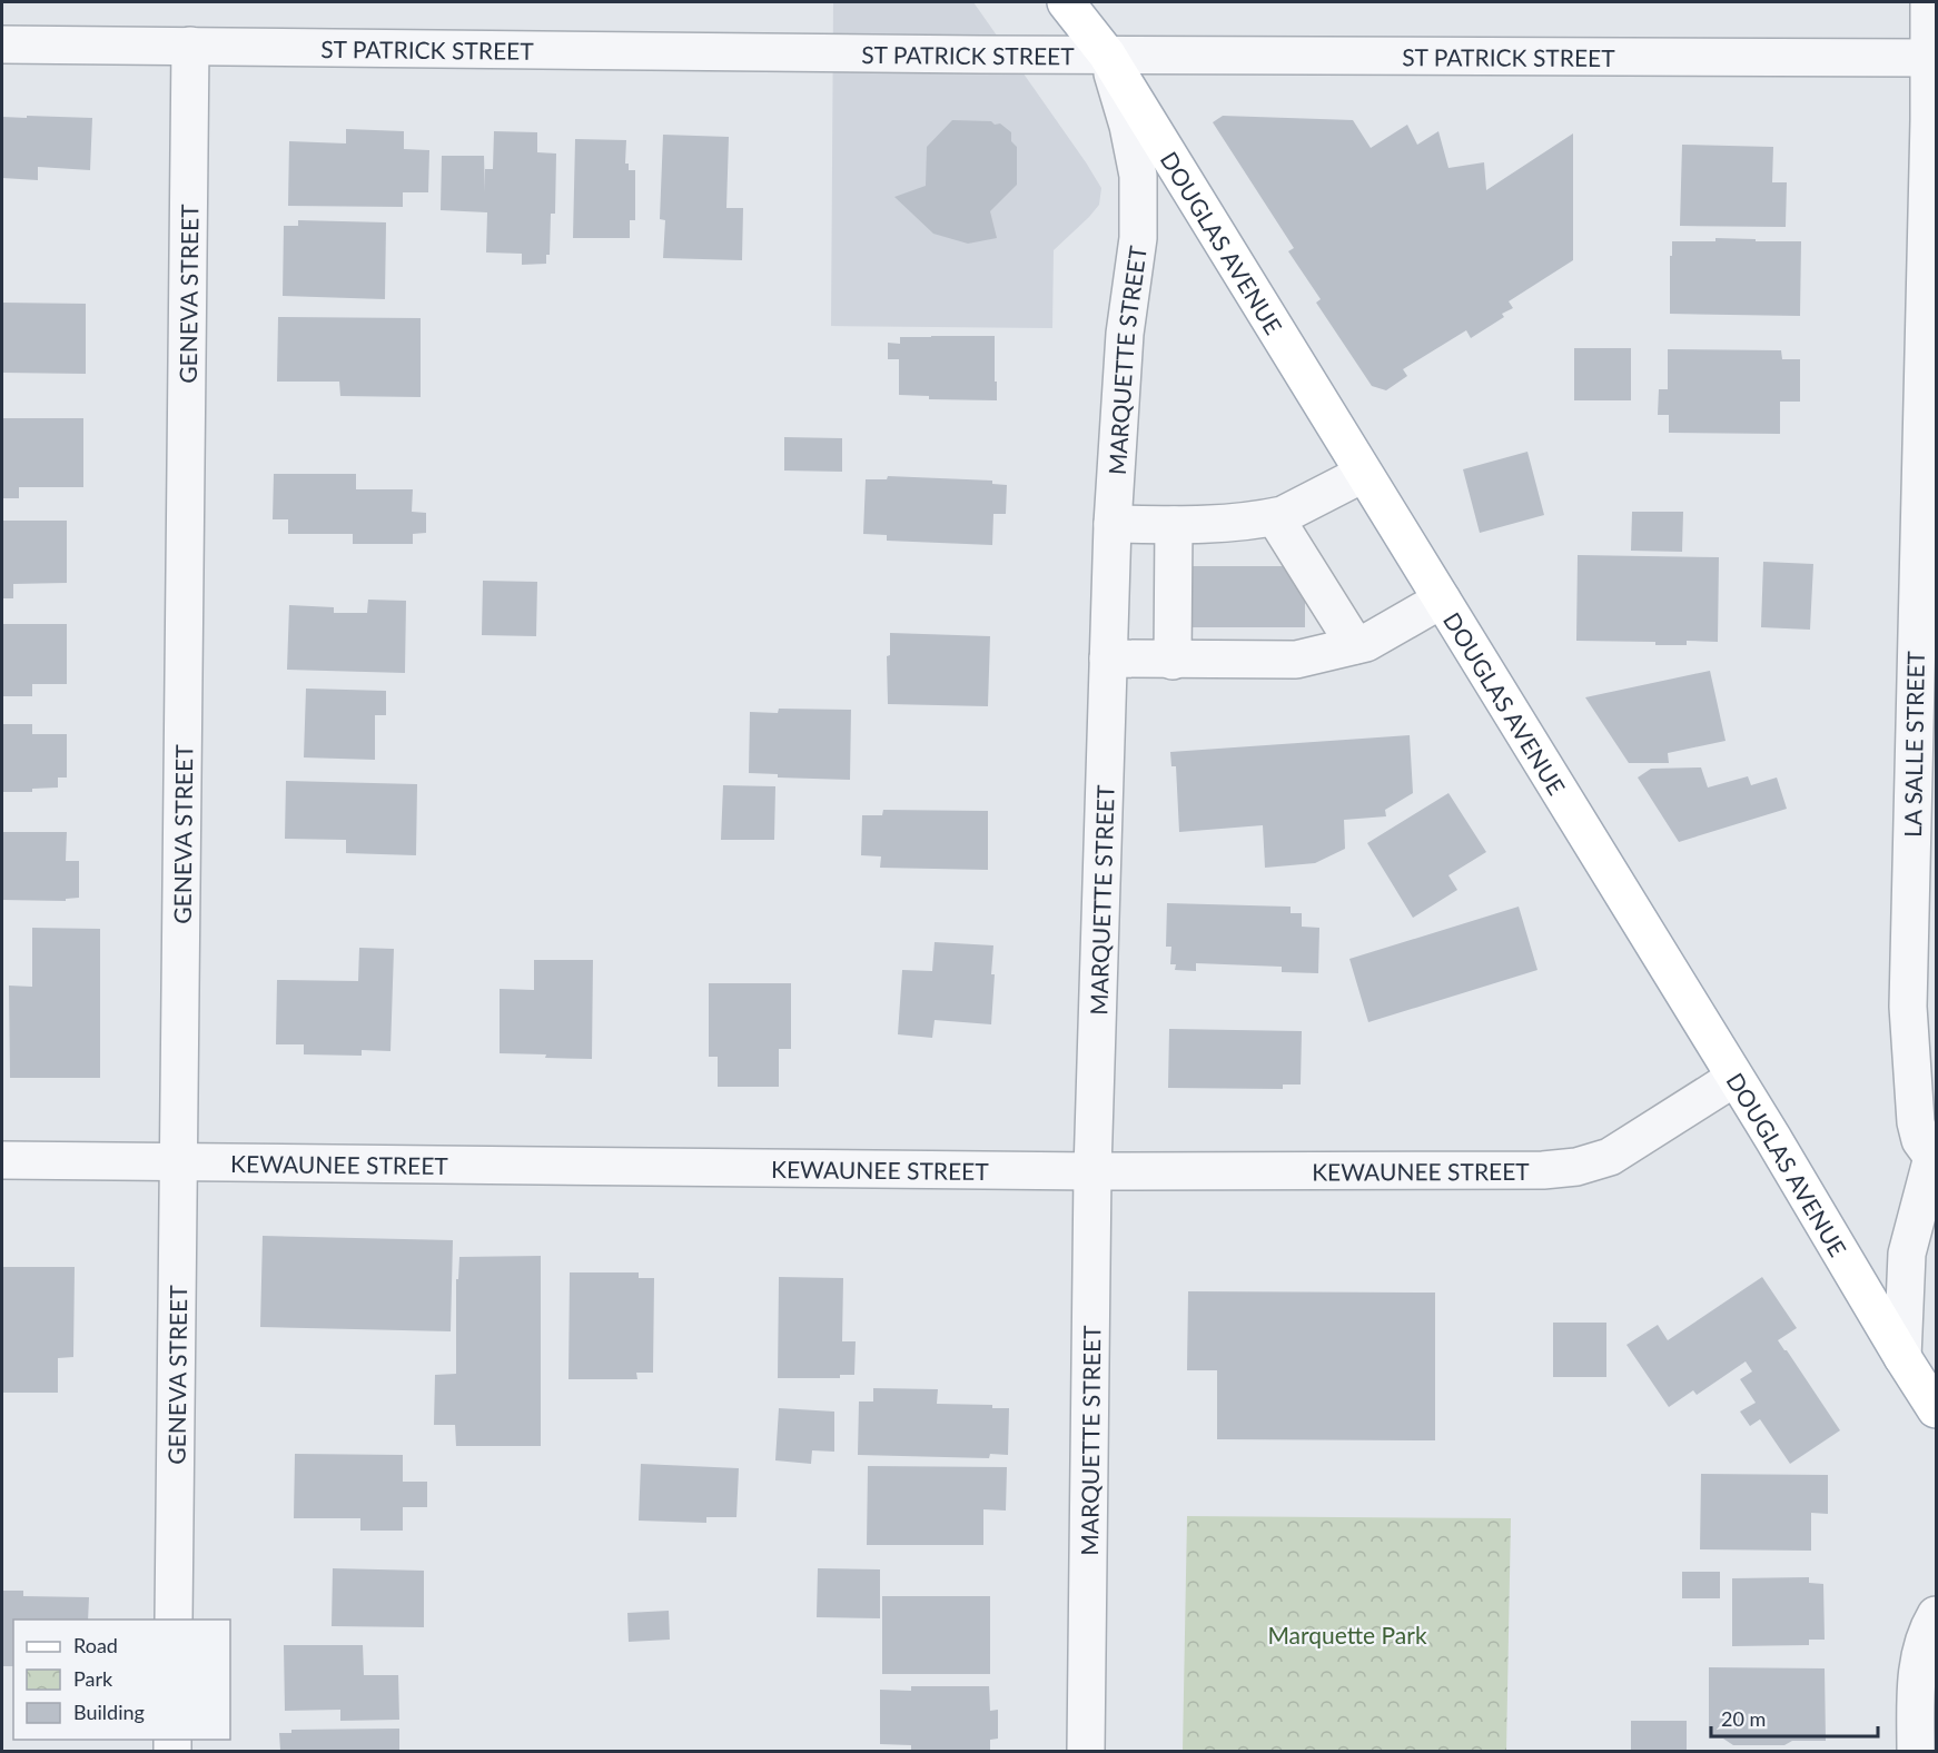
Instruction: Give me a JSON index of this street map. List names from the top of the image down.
{
  "streets": {
    "main road": ["DOUGLAS AVENUE"],
    "street": [
      "ST PATRICK STREET",
      "GENEVA STREET",
      "MARQUETTE STREET",
      "LA SALLE STREET",
      "KEWAUNEE STREET"
    ]
  },
  "crossings": [
    ["ST PATRICK STREET", "DOUGLAS AVENUE"],
    ["ST PATRICK STREET", "GENEVA STREET"],
    ["ST PATRICK STREET", "MARQUETTE STREET"],
    ["ST PATRICK STREET", "LA SALLE STREET"],
    ["DOUGLAS AVENUE", "MARQUETTE STREET"],
    ["DOUGLAS AVENUE", "LA SALLE STREET"],
    ["DOUGLAS AVENUE", "KEWAUNEE STREET"],
    ["GENEVA STREET", "KEWAUNEE STREET"],
    ["MARQUETTE STREET", "KEWAUNEE STREET"]
  ],
  "parks": ["Marquette Park"],
  "legend": ["Road", "Park", "Building"],
  "scale_bar": "20 m"
}
